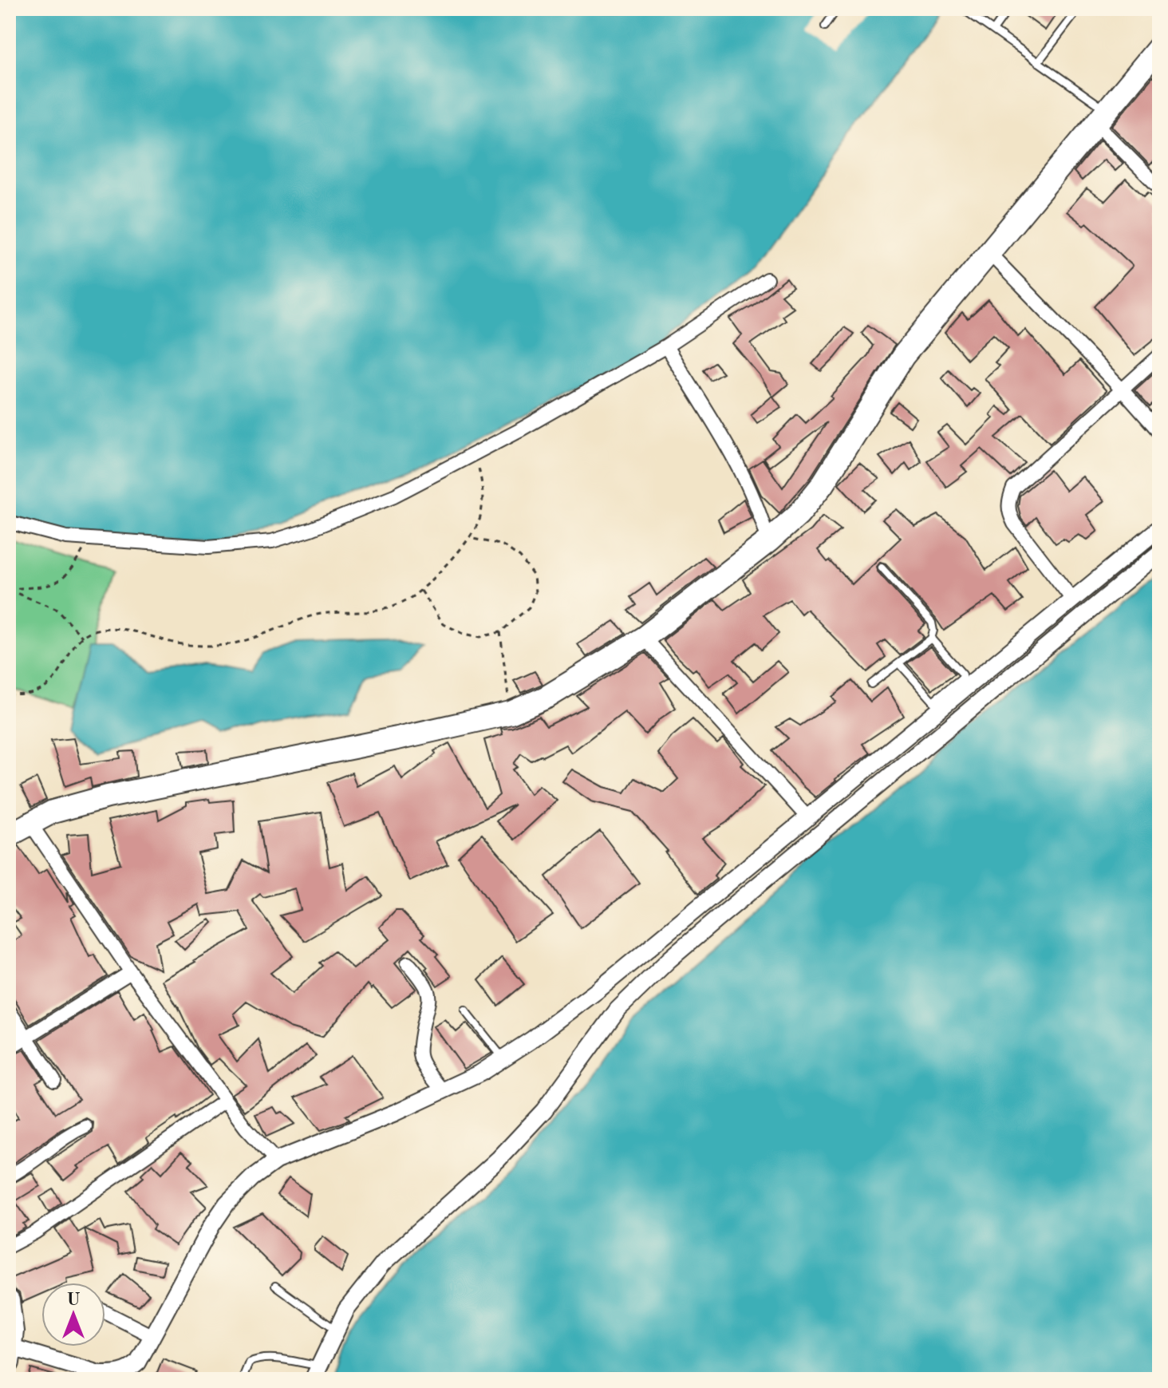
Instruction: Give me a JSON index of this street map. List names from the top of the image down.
{
  "north": "top"
}
